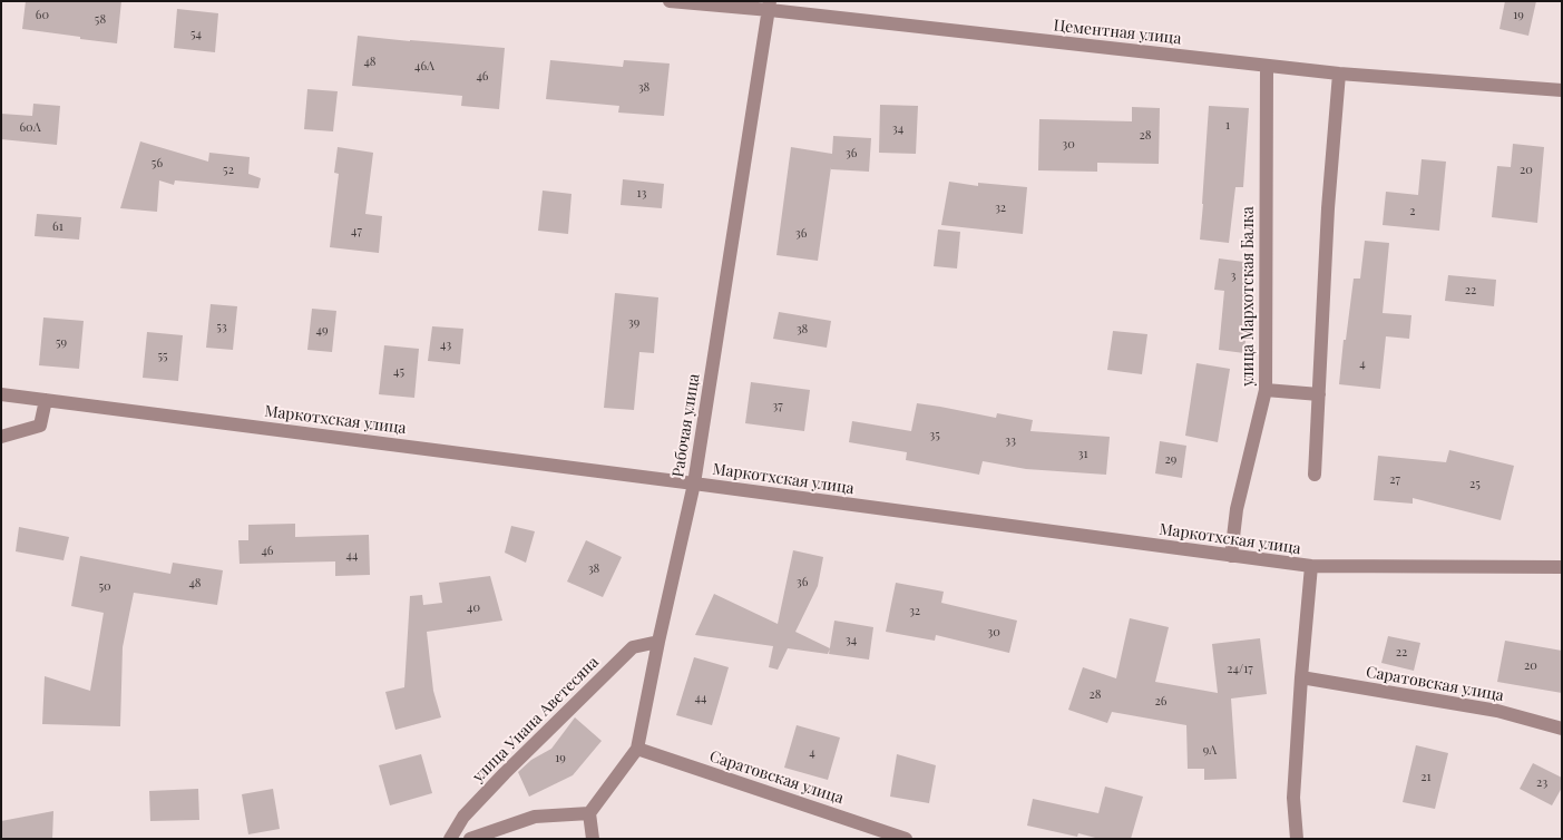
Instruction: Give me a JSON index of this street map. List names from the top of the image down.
{
  "streets": {
    "street": [
      "Цементная улица",
      "улица Мархотская Балка",
      "Маркотхская улица",
      "Рабочая улица",
      "Саратовская улица",
      "улица Унана Аветесяна"
    ]
  },
  "crossings": [
    ["Цементная улица", "улица Мархотская Балка"],
    ["Цементная улица", "Рабочая улица"],
    ["улица Мархотская Балка", "Маркотхская улица"],
    ["Маркотхская улица", "Рабочая улица"],
    ["Рабочая улица", "Саратовская улица"],
    ["Рабочая улица", "улица Унана Аветесяна"]
  ],
  "house_numbers": [
    "60",
    "19",
    "58",
    "54",
    "48",
    "46А",
    "46",
    "38",
    "1",
    "60А",
    "34",
    "28",
    "30",
    "36",
    "56",
    "52",
    "20",
    "13",
    "32",
    "2",
    "61",
    "47",
    "36",
    "3",
    "22",
    "39",
    "53",
    "38",
    "49",
    "59",
    "43",
    "55",
    "4",
    "45",
    "37",
    "35",
    "33",
    "31",
    "29",
    "27",
    "25",
    "46",
    "44",
    "38",
    "36",
    "48",
    "50",
    "40",
    "32",
    "30",
    "34",
    "22",
    "20",
    "24/17",
    "28",
    "44",
    "26",
    "9А",
    "4",
    "19",
    "21",
    "23"
  ]
}
